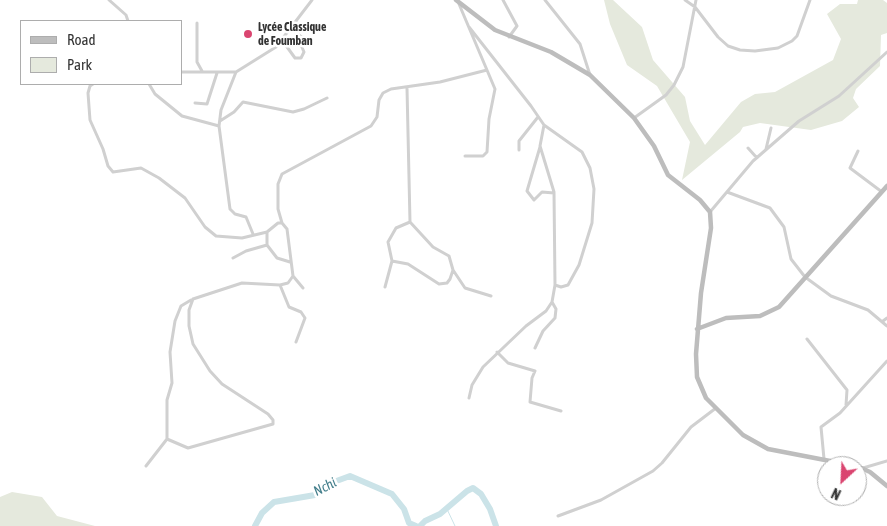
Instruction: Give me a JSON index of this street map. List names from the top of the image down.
{
  "water": ["Nchi"],
  "places": ["Lycée Classique de Foumban"],
  "legend": ["Road", "Park"],
  "north": "bottom left"
}
